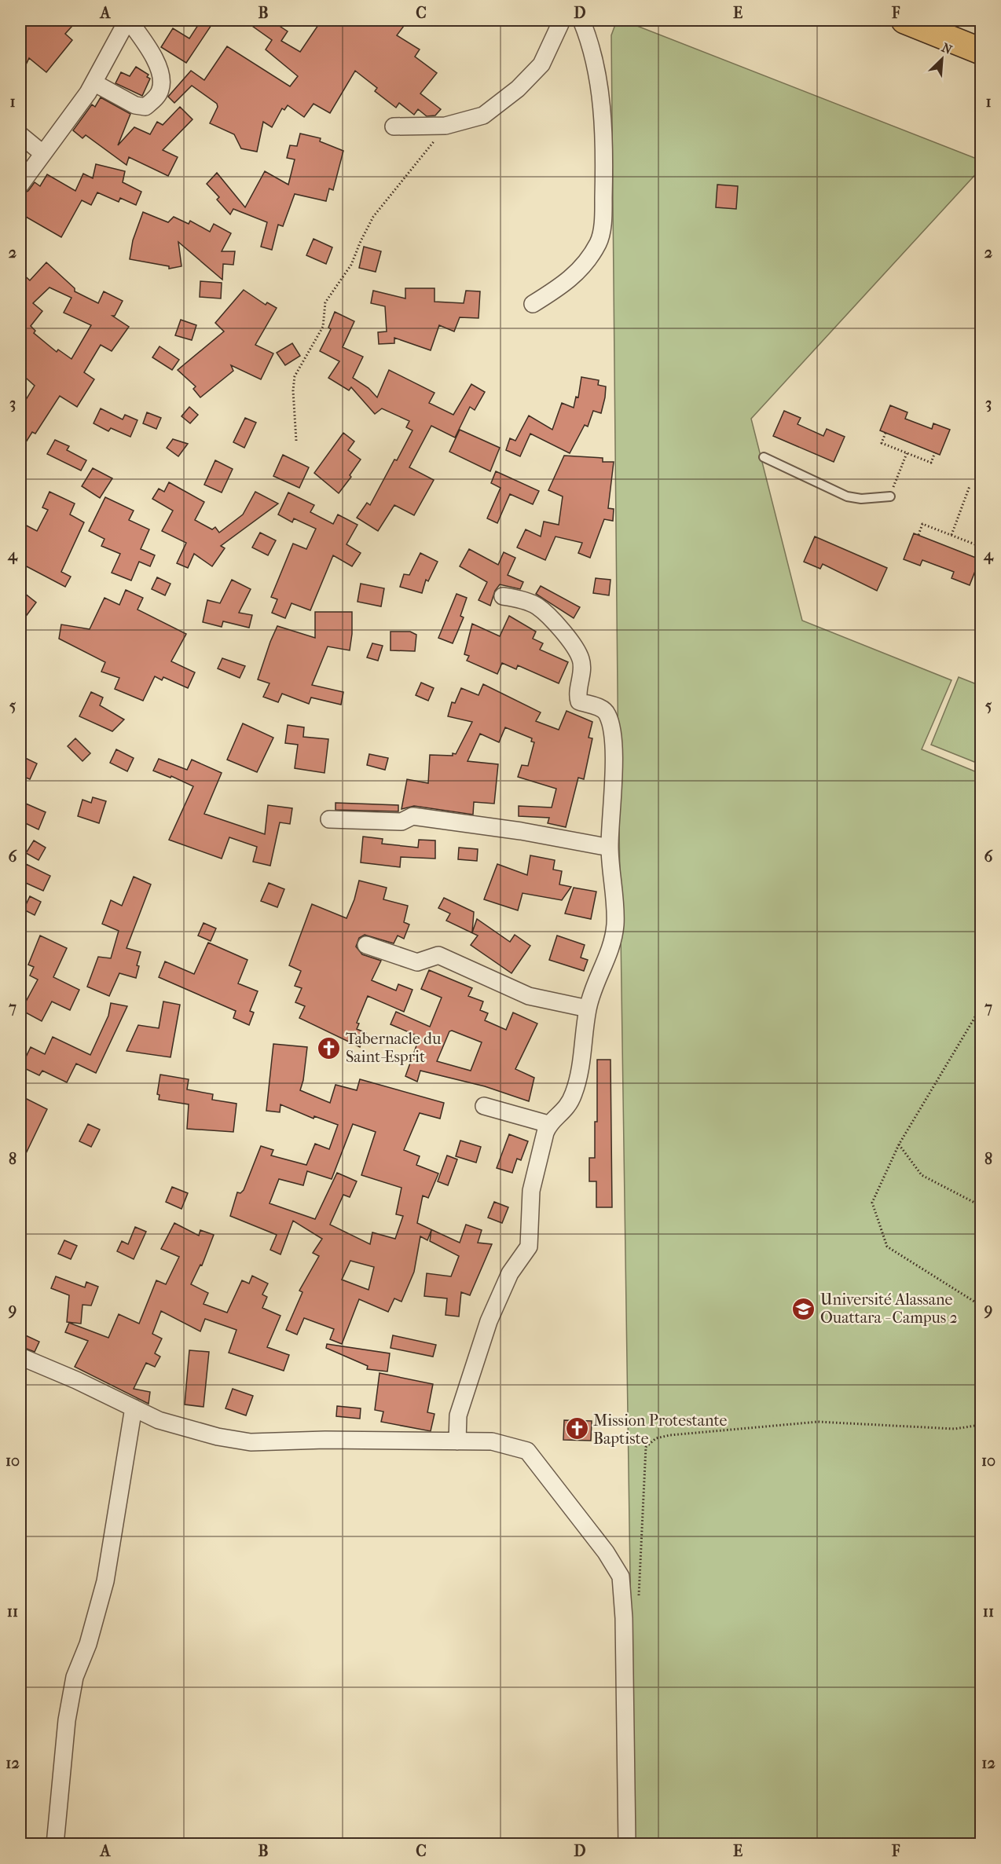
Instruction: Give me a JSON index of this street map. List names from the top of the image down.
{
  "places": {
    "church": ["Tabernacle du Saint-Esprit", "Mission Protestante Baptiste"],
    "school or university": ["Université Alassane Ouattara - Campus 2"]
  },
  "north": "top right",
  "grid": {
    "columns": [
      "A",
      "B",
      "C",
      "D",
      "E",
      "F"
    ],
    "rows": [
      "1",
      "2",
      "3",
      "4",
      "5",
      "6",
      "7",
      "8",
      "9",
      "10",
      "11",
      "12"
    ]
  }
}
